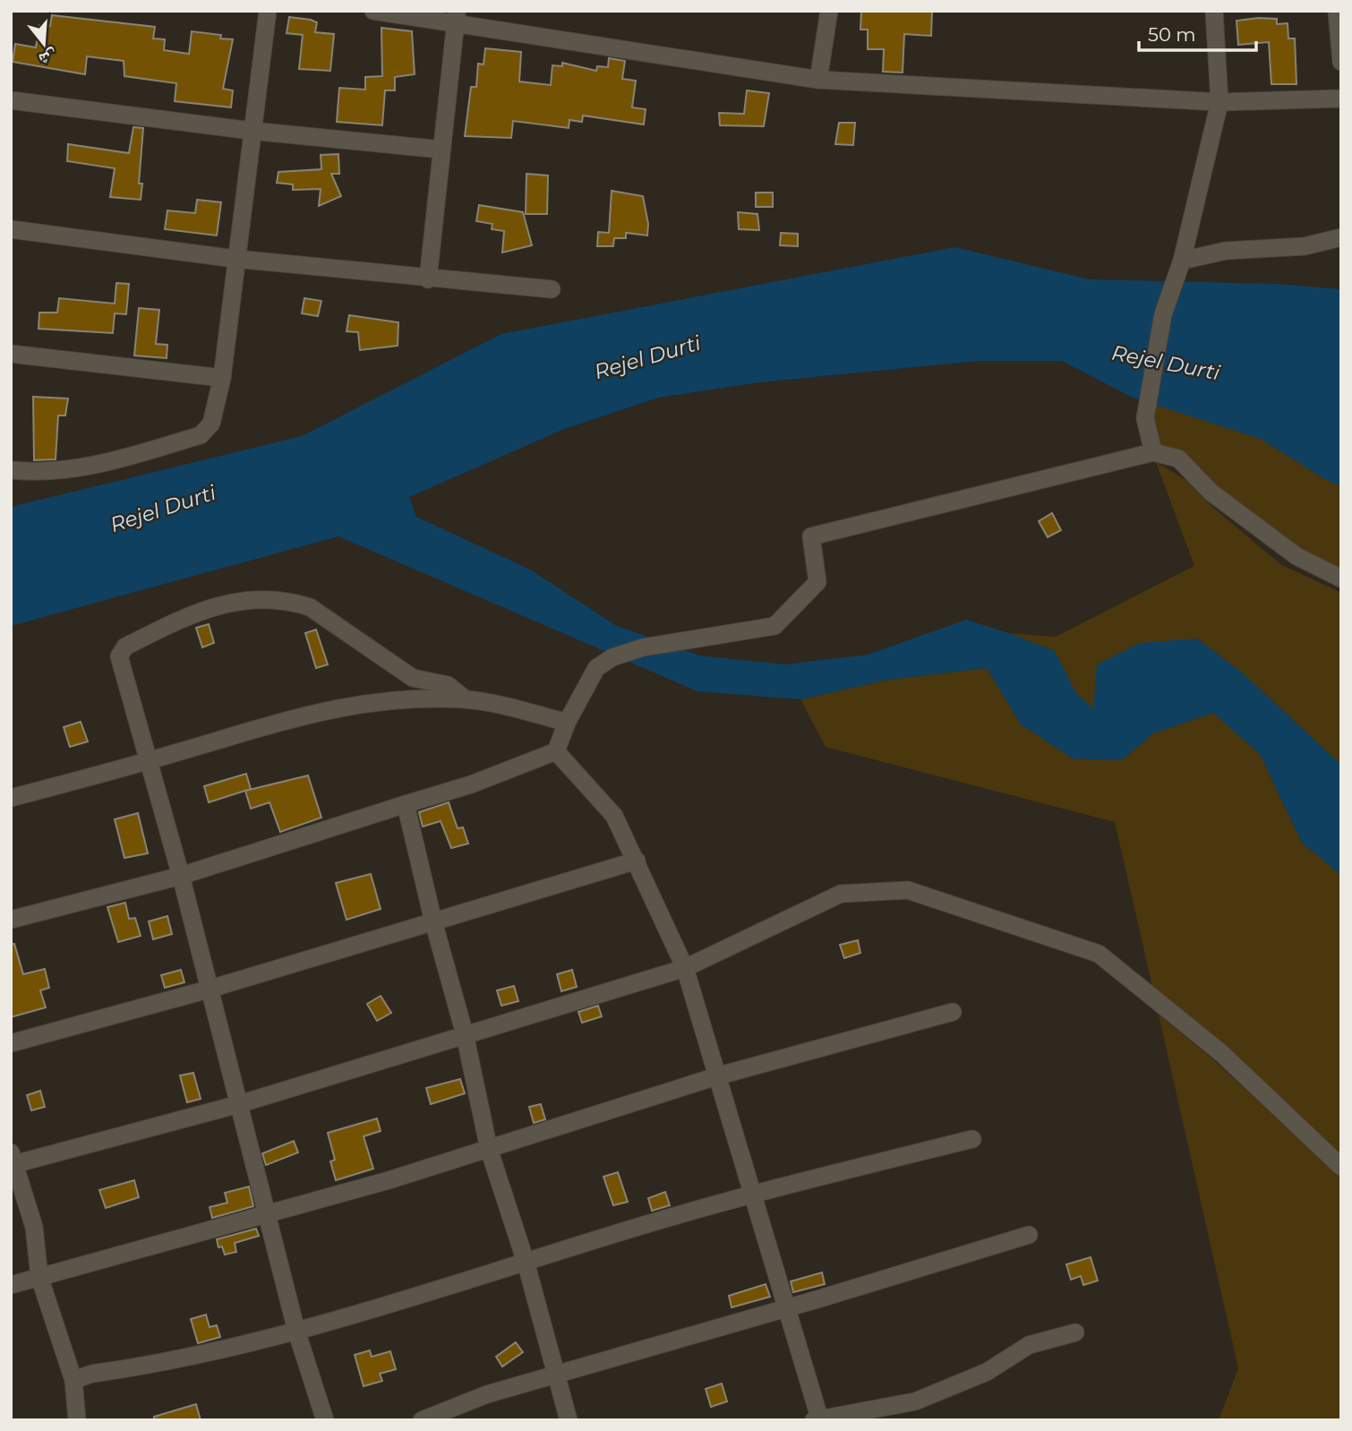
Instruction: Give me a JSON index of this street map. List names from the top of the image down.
{
  "water": ["Rejel Durti"],
  "scale_bar": "50 m",
  "north": "bottom"
}
